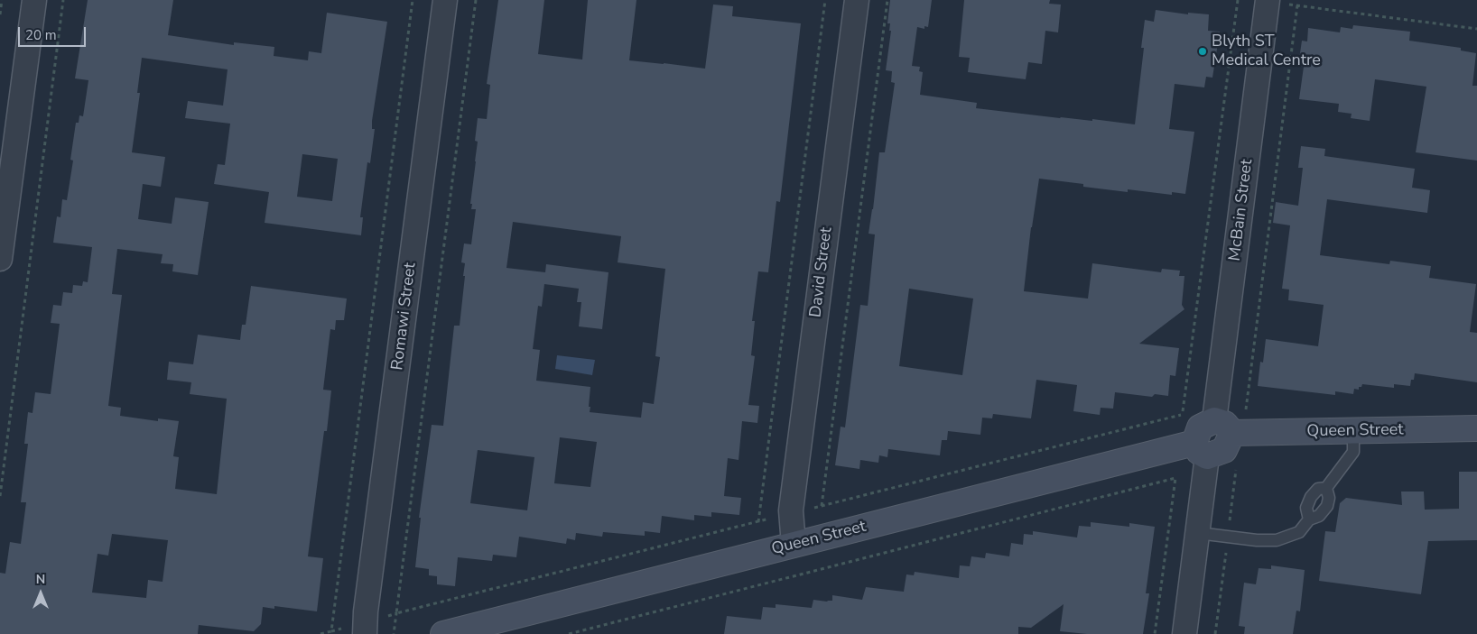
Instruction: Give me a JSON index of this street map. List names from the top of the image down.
{
  "streets": {
    "main road": ["Queen Street"],
    "street": ["McBain Street", "David Street", "Romawi Street"]
  },
  "crossings": [
    ["McBain Street", "Queen Street"],
    ["David Street", "Queen Street"]
  ],
  "places": ["Blyth ST Medical Centre"],
  "scale_bar": "20 m",
  "north": "top"
}
